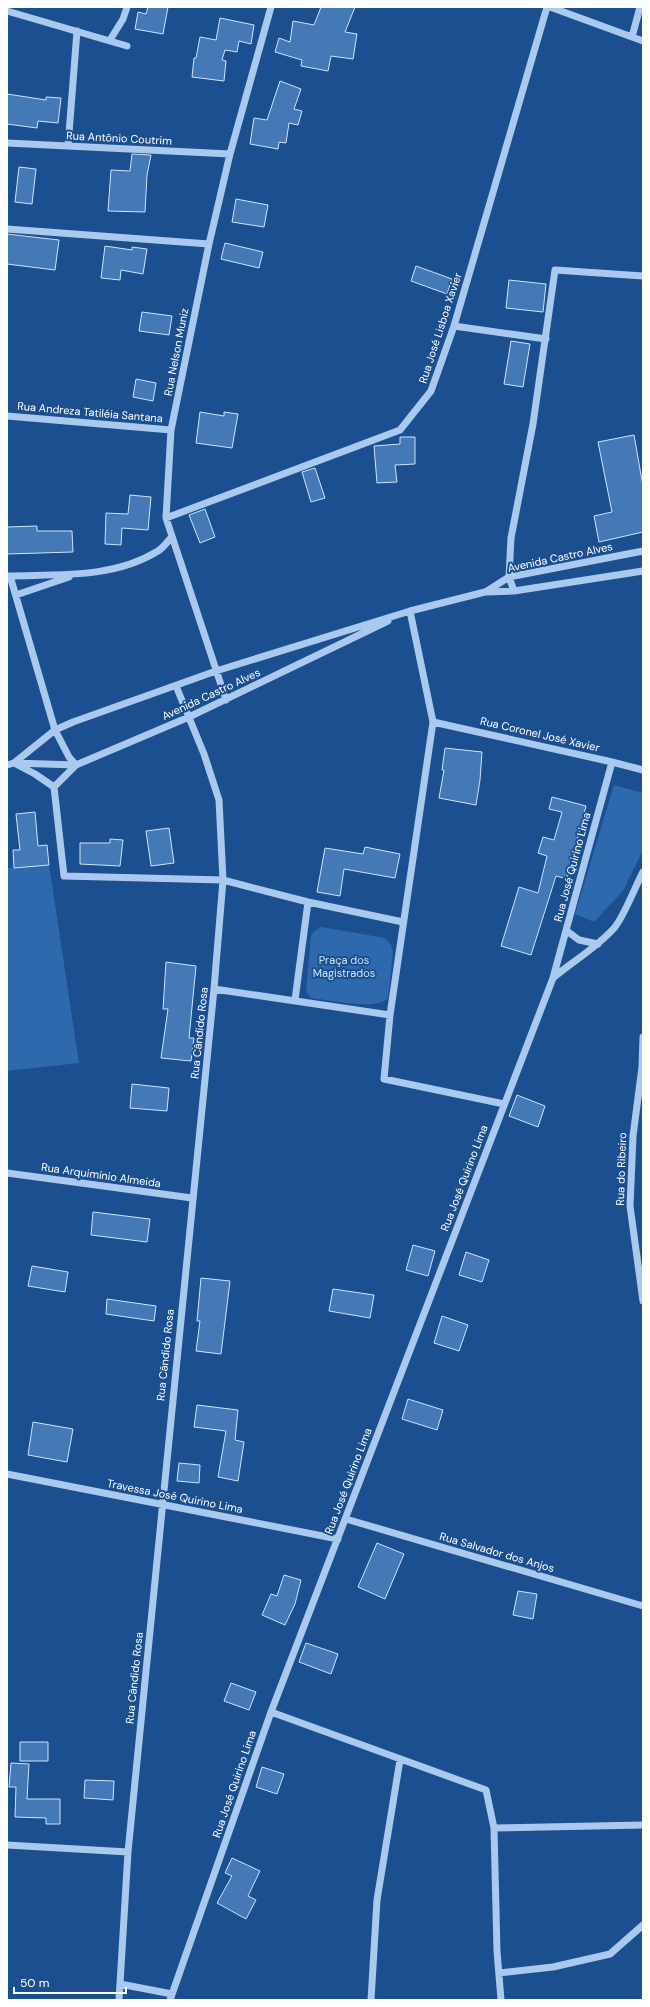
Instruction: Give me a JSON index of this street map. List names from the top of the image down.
{
  "streets": {
    "street": [
      "Rua Antônio Coutrim",
      "Rua José Lisboa Xavier",
      "Rua Nelson Muniz",
      "Rua Andreza Tatiléia Santana",
      "Avenida Castro Alves",
      "Rua Coronel José Xavier",
      "Rua José Quirino Lima",
      "Rua Cândido Rosa",
      "Rua do Ribeiro",
      "Rua Arquimínio Almeida",
      "Travessa José Quirino Lima",
      "Rua Salvador dos Anjos"
    ]
  },
  "crossings": [
    ["Rua Antônio Coutrim", "Rua Nelson Muniz"],
    ["Rua José Lisboa Xavier", "Rua Nelson Muniz"],
    ["Rua Nelson Muniz", "Rua Andreza Tatiléia Santana"],
    ["Rua Nelson Muniz", "Avenida Castro Alves"],
    ["Avenida Castro Alves", "Rua Cândido Rosa"],
    ["Rua Coronel José Xavier", "Rua José Quirino Lima"],
    ["Rua José Quirino Lima", "Travessa José Quirino Lima"],
    ["Rua José Quirino Lima", "Rua Salvador dos Anjos"],
    ["Rua Cândido Rosa", "Rua Arquimínio Almeida"],
    ["Rua Cândido Rosa", "Travessa José Quirino Lima"]
  ],
  "parks": ["Praça dos Magistrados"],
  "scale_bar": "50 m"
}
